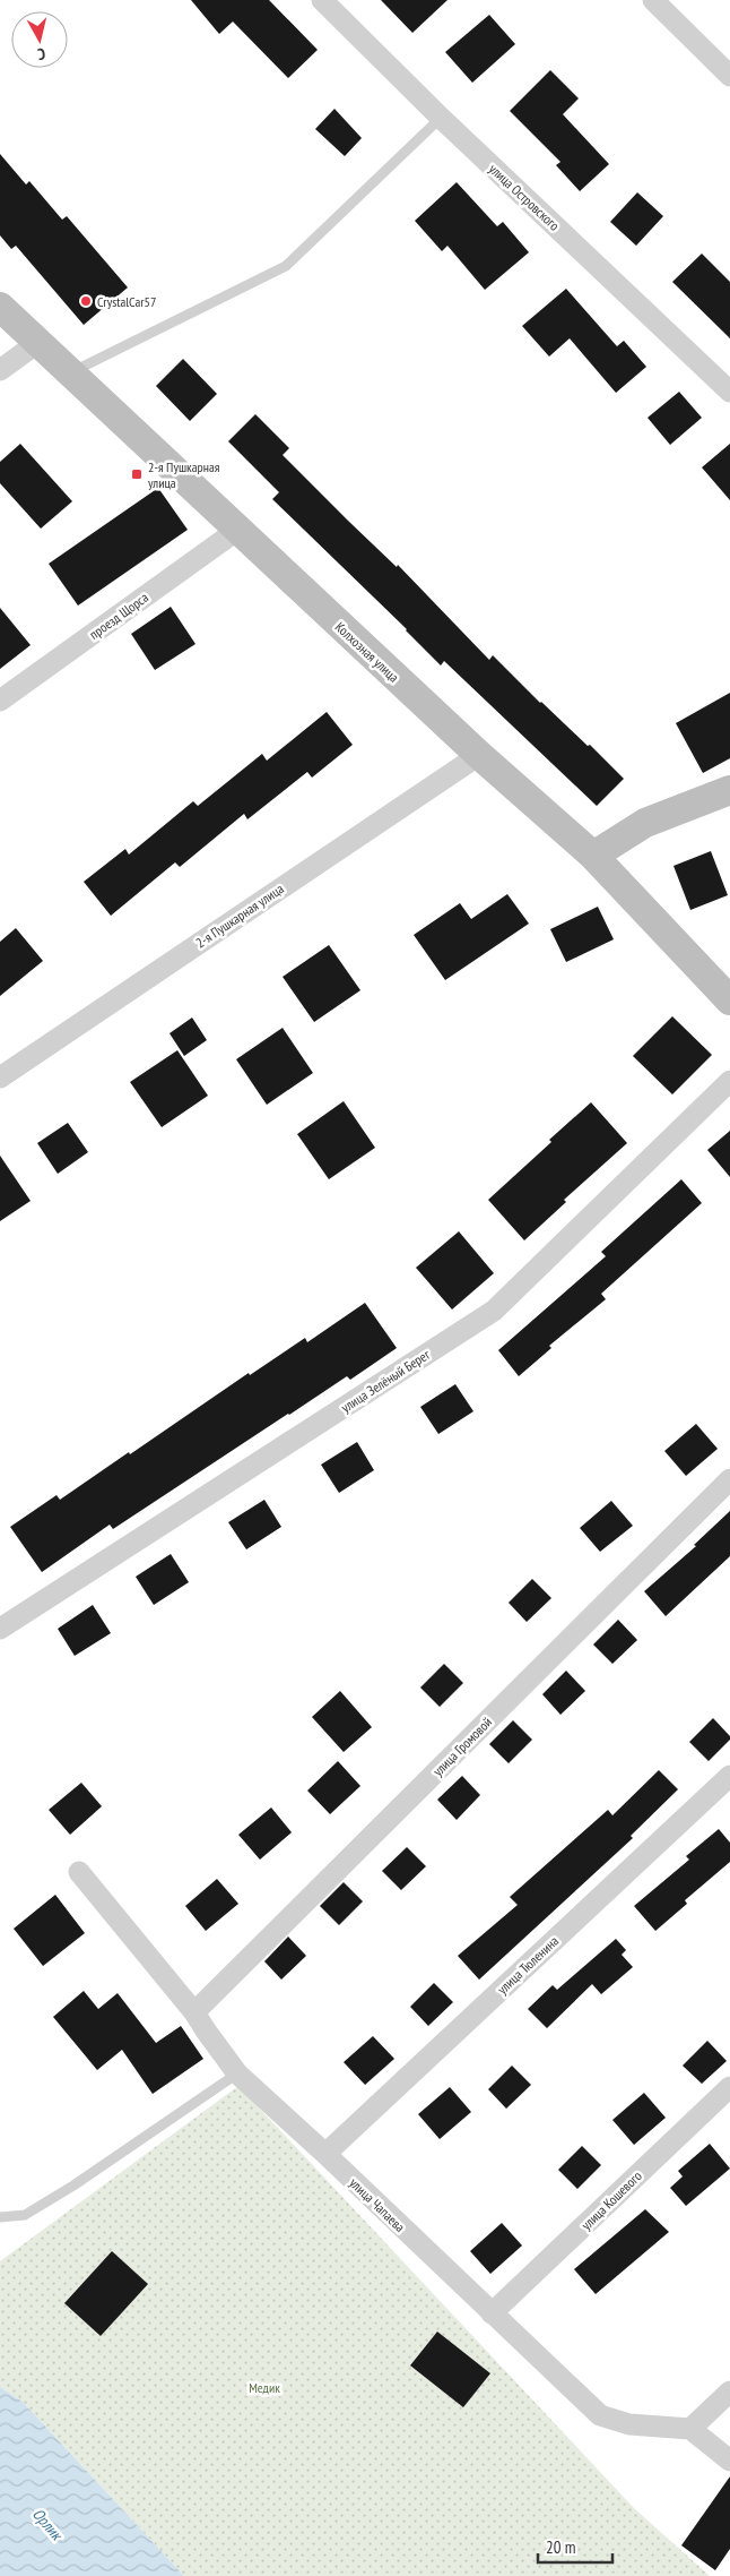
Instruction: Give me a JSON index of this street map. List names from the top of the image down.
{
  "streets": {
    "main road": ["Колхозная улица"],
    "street": [
      "улица Островского",
      "проезд Щорса",
      "2-я Пушкарная улица",
      "улица Зелёный Берег",
      "улица Громовой",
      "улица Тюленина",
      "улица Кошевого",
      "улица Чапаева"
    ]
  },
  "crossings": [
    ["проезд Щорса", "Колхозная улица"],
    ["Колхозная улица", "2-я Пушкарная улица"],
    ["улица Громовой", "улица Чапаева"],
    ["улица Тюленина", "улица Чапаева"],
    ["улица Кошевого", "улица Чапаева"]
  ],
  "water": ["Орлик"],
  "parks": ["Медик"],
  "places": {
    "other": ["CrystalCar57"],
    "transit": ["2-я Пушкарная улица"]
  },
  "scale_bar": "20 m",
  "north": "bottom"
}
